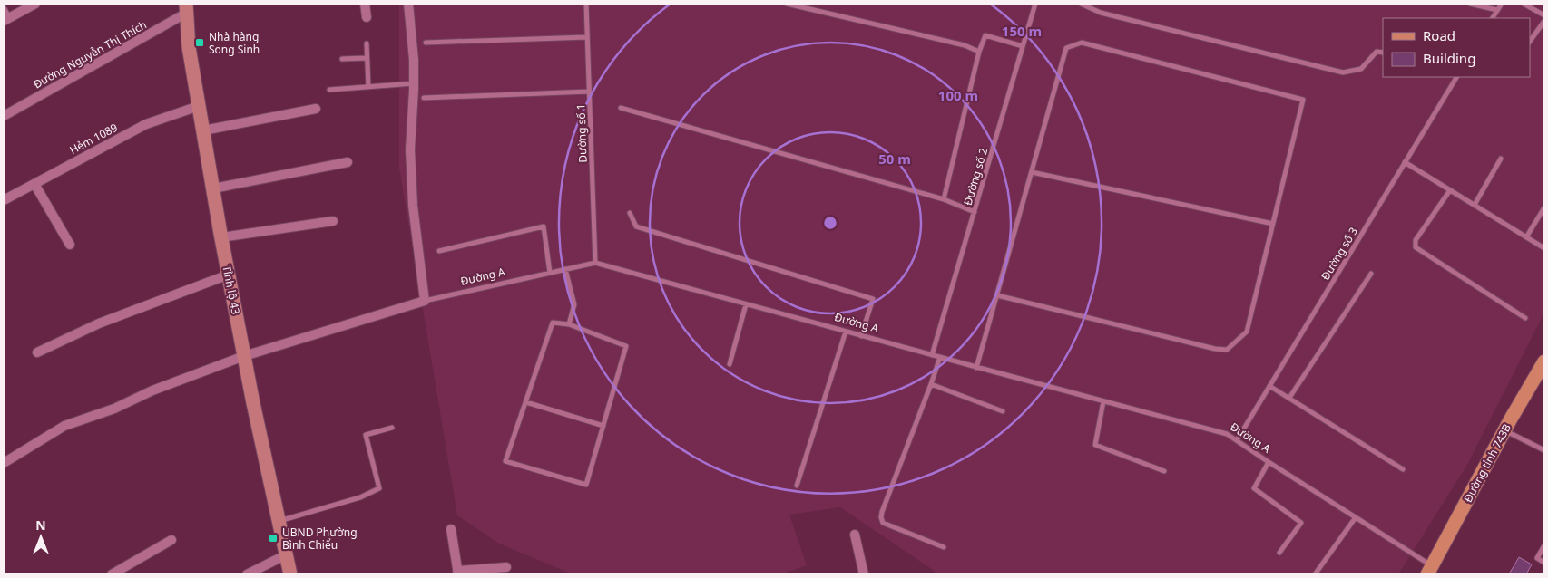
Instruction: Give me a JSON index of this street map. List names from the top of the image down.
{
  "streets": {
    "main road": ["Tỉnh lộ 43", "Đường tỉnh 743B"],
    "street": ["Đường Nguyễn Thị Thích", "Hẻm 1089", "Đường A"],
    "lane": ["Đường số 1", "Đường số 2", "Đường số 3"]
  },
  "crossings": [
    ["Đường Nguyễn Thị Thích", "Tỉnh lộ 43"],
    ["Đường số 1", "Đường A"],
    ["Hẻm 1089", "Tỉnh lộ 43"],
    ["Đường số 2", "Đường A"],
    ["Đường số 3", "Đường A"],
    ["Đường A", "Tỉnh lộ 43"],
    ["Đường A", "Đường tỉnh 743B"]
  ],
  "places": {
    "transit": ["Nhà hàng Song Sinh", "UBND Phường Bình Chiểu"]
  },
  "legend": ["Road", "Building"],
  "north": "top",
  "rings": ["150 m", "100 m", "50 m"]
}
